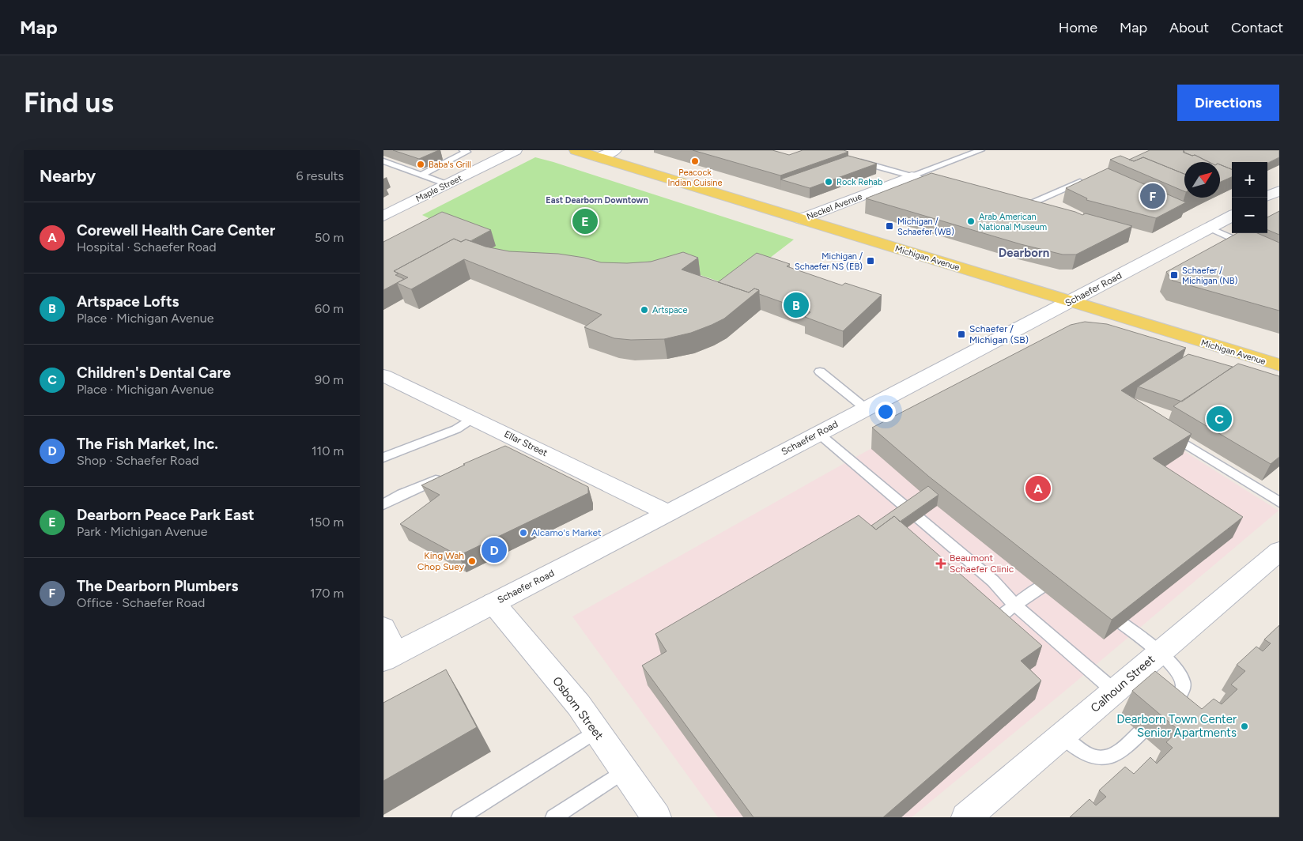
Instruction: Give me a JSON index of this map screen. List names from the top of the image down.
{
  "streets": {
    "main road": ["Michigan Avenue"],
    "street": [
      "Maple Street",
      "Neckel Avenue",
      "Schaefer Road",
      "Ellar Street",
      "Calhoun Street",
      "Osborn Street"
    ]
  },
  "crossings": [
    ["Neckel Avenue", "Michigan Avenue"],
    ["Michigan Avenue", "Schaefer Road"],
    ["Schaefer Road", "Ellar Street"],
    ["Schaefer Road", "Osborn Street"]
  ],
  "districts": ["East Dearborn Downtown", "Dearborn"],
  "places": {
    "other": [
      "Peacock Indian Cuisine",
      "Baba's Grill",
      "Rock Rehab",
      "Arab American National Museum",
      "Artspace",
      "Alcamo's Market",
      "King Wah Chop Suey",
      "Dearborn Town Center Senior Apartments"
    ],
    "transit": [
      "Michigan / Schaefer (WB)",
      "Michigan / Schaefer NS (EB)",
      "Schaefer / Michigan (NB)",
      "Schaefer / Michigan (SB)"
    ],
    "health": ["Beaumont Schaefer Clinic"]
  },
  "north": "top right",
  "page": {
    "header": "Map",
    "nav": [
      "Home",
      "Map",
      "About",
      "Contact"
    ],
    "buttons": "Directions",
    "title": "Find us",
    "heading": ["Nearby", "6 results"],
    "map_buttons": ["+", "−"],
    "pins": [
      "F",
      "E",
      "B",
      "C",
      "A",
      "D"
    ],
    "list": [
      {
        "mark": "A",
        "name": "Corewell Health Care Center",
        "note": "Hospital · Schaefer Road",
        "value": "50 m"
      },
      {
        "mark": "B",
        "name": "Artspace Lofts",
        "note": "Place · Michigan Avenue",
        "value": "60 m"
      },
      {
        "mark": "C",
        "name": "Children's Dental Care",
        "note": "Place · Michigan Avenue",
        "value": "90 m"
      },
      {
        "mark": "D",
        "name": "The Fish Market, Inc.",
        "note": "Shop · Schaefer Road",
        "value": "110 m"
      },
      {
        "mark": "E",
        "name": "Dearborn Peace Park East",
        "note": "Park · Michigan Avenue",
        "value": "150 m"
      },
      {
        "mark": "F",
        "name": "The Dearborn Plumbers",
        "note": "Office · Schaefer Road",
        "value": "170 m"
      }
    ]
  }
}
